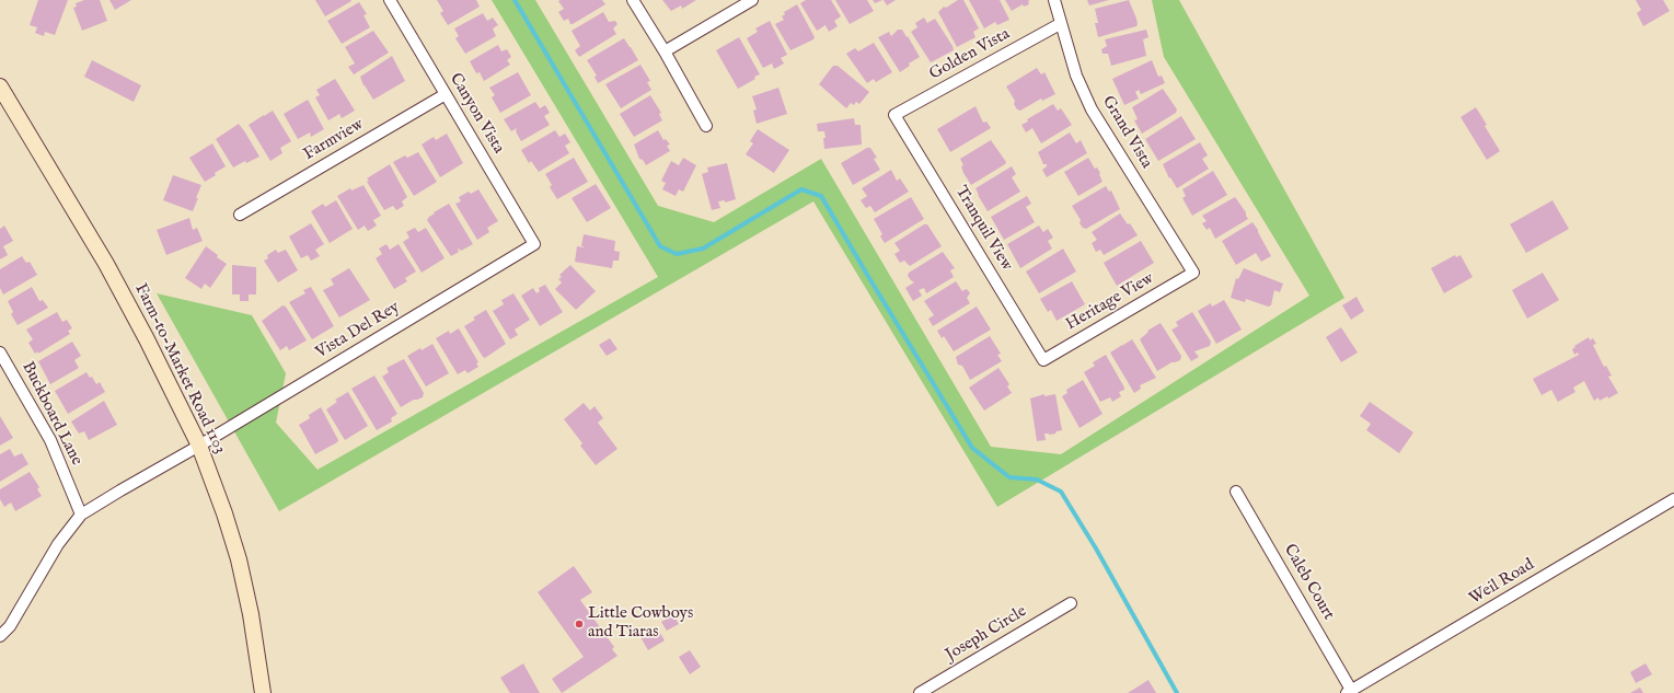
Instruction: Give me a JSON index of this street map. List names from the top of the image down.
{
  "streets": {
    "main road": ["Farm-to-Market Road 1103"],
    "street": [
      "Golden Vista",
      "Canyon Vista",
      "Grand Vista",
      "Farmview",
      "Tranquil View",
      "Heritage View",
      "Vista Del Rey",
      "Buckboard Lane",
      "Caleb Court",
      "Weil Road",
      "Joseph Circle"
    ]
  },
  "crossings": [
    ["Golden Vista", "Grand Vista"],
    ["Golden Vista", "Tranquil View"],
    ["Canyon Vista", "Farmview"],
    ["Canyon Vista", "Vista Del Rey"],
    ["Grand Vista", "Heritage View"],
    ["Tranquil View", "Heritage View"],
    ["Vista Del Rey", "Farm-to-Market Road 1103"],
    ["Vista Del Rey", "Buckboard Lane"],
    ["Caleb Court", "Weil Road"]
  ],
  "places": ["Little Cowboys and Tiaras"]
}
